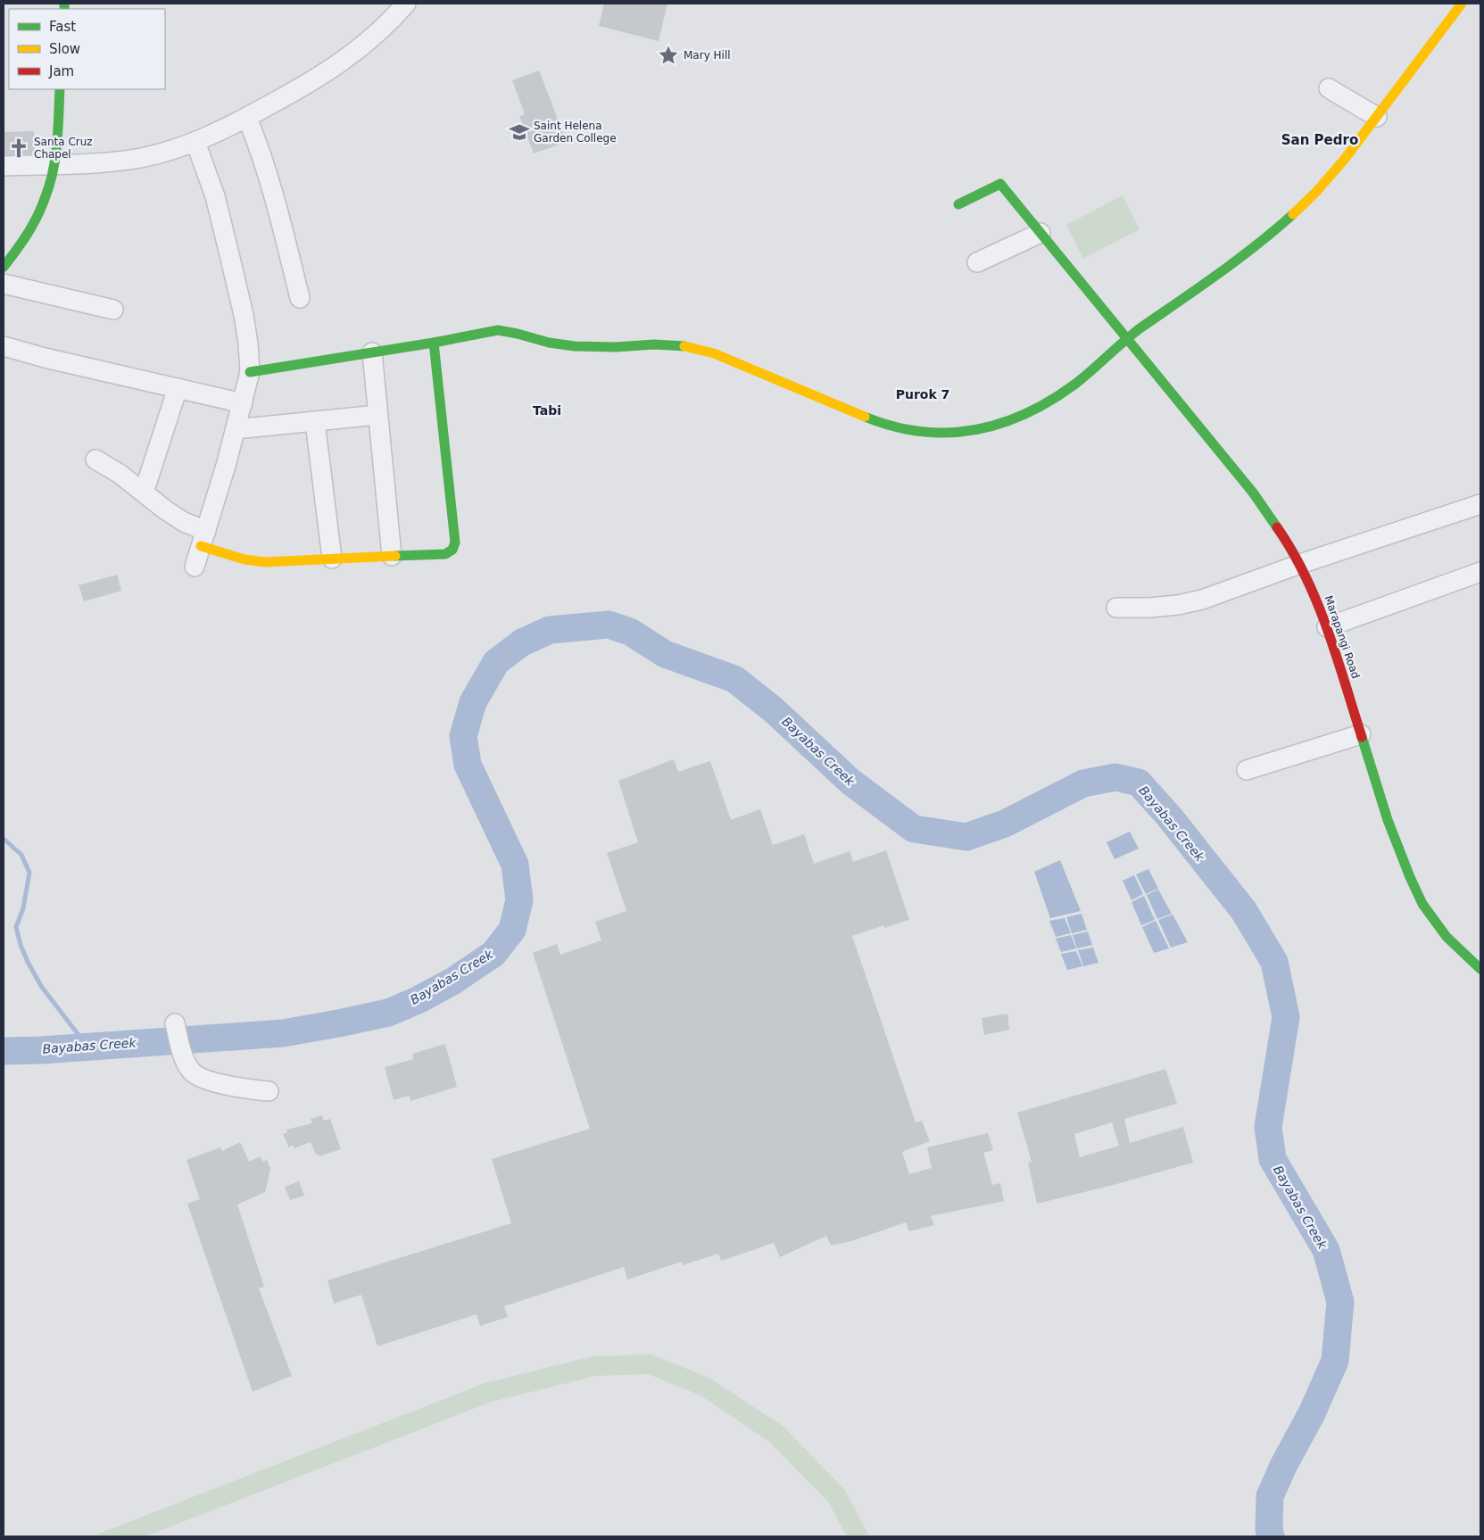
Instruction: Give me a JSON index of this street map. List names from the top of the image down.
{
  "streets": {
    "street": ["Marapangi Road"]
  },
  "districts": ["San Pedro", "Purok 7", "Tabi"],
  "water": ["Bayabas Creek"],
  "places": {
    "place": ["Mary Hill"],
    "school or university": ["Saint Helena Garden College"],
    "church": ["Santa Cruz Chapel"]
  },
  "legend": ["Fast", "Slow", "Jam"]
}
